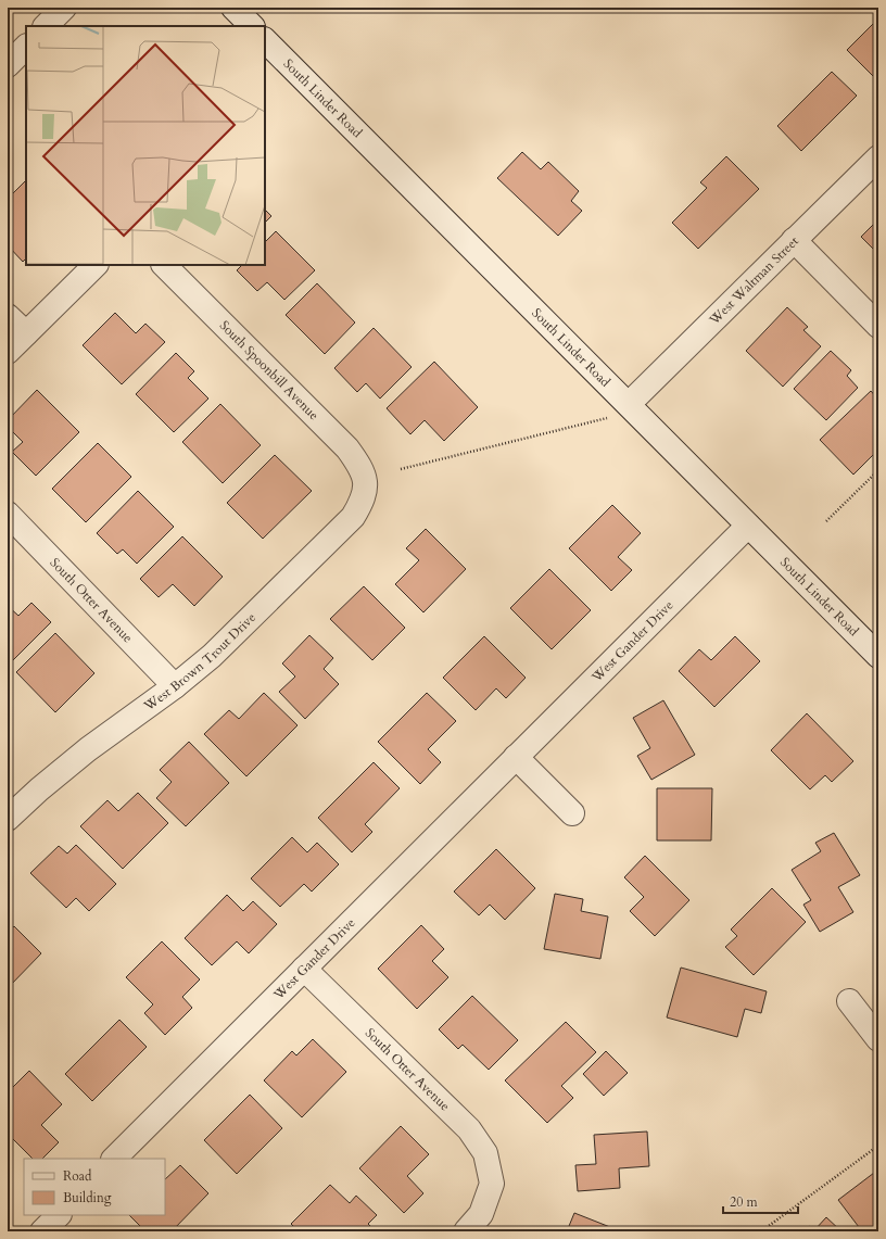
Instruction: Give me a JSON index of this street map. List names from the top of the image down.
{
  "streets": {
    "street": [
      "South Linder Road",
      "West Waltman Street",
      "South Spoonbill Avenue",
      "South Otter Avenue",
      "West Gander Drive",
      "West Brown Trout Drive"
    ]
  },
  "crossings": [
    ["South Linder Road", "West Waltman Street"],
    ["South Linder Road", "West Gander Drive"],
    ["South Spoonbill Avenue", "West Brown Trout Drive"],
    ["South Otter Avenue", "West Gander Drive"],
    ["South Otter Avenue", "West Brown Trout Drive"]
  ],
  "legend": ["Road", "Building"],
  "scale_bar": "20 m"
}
